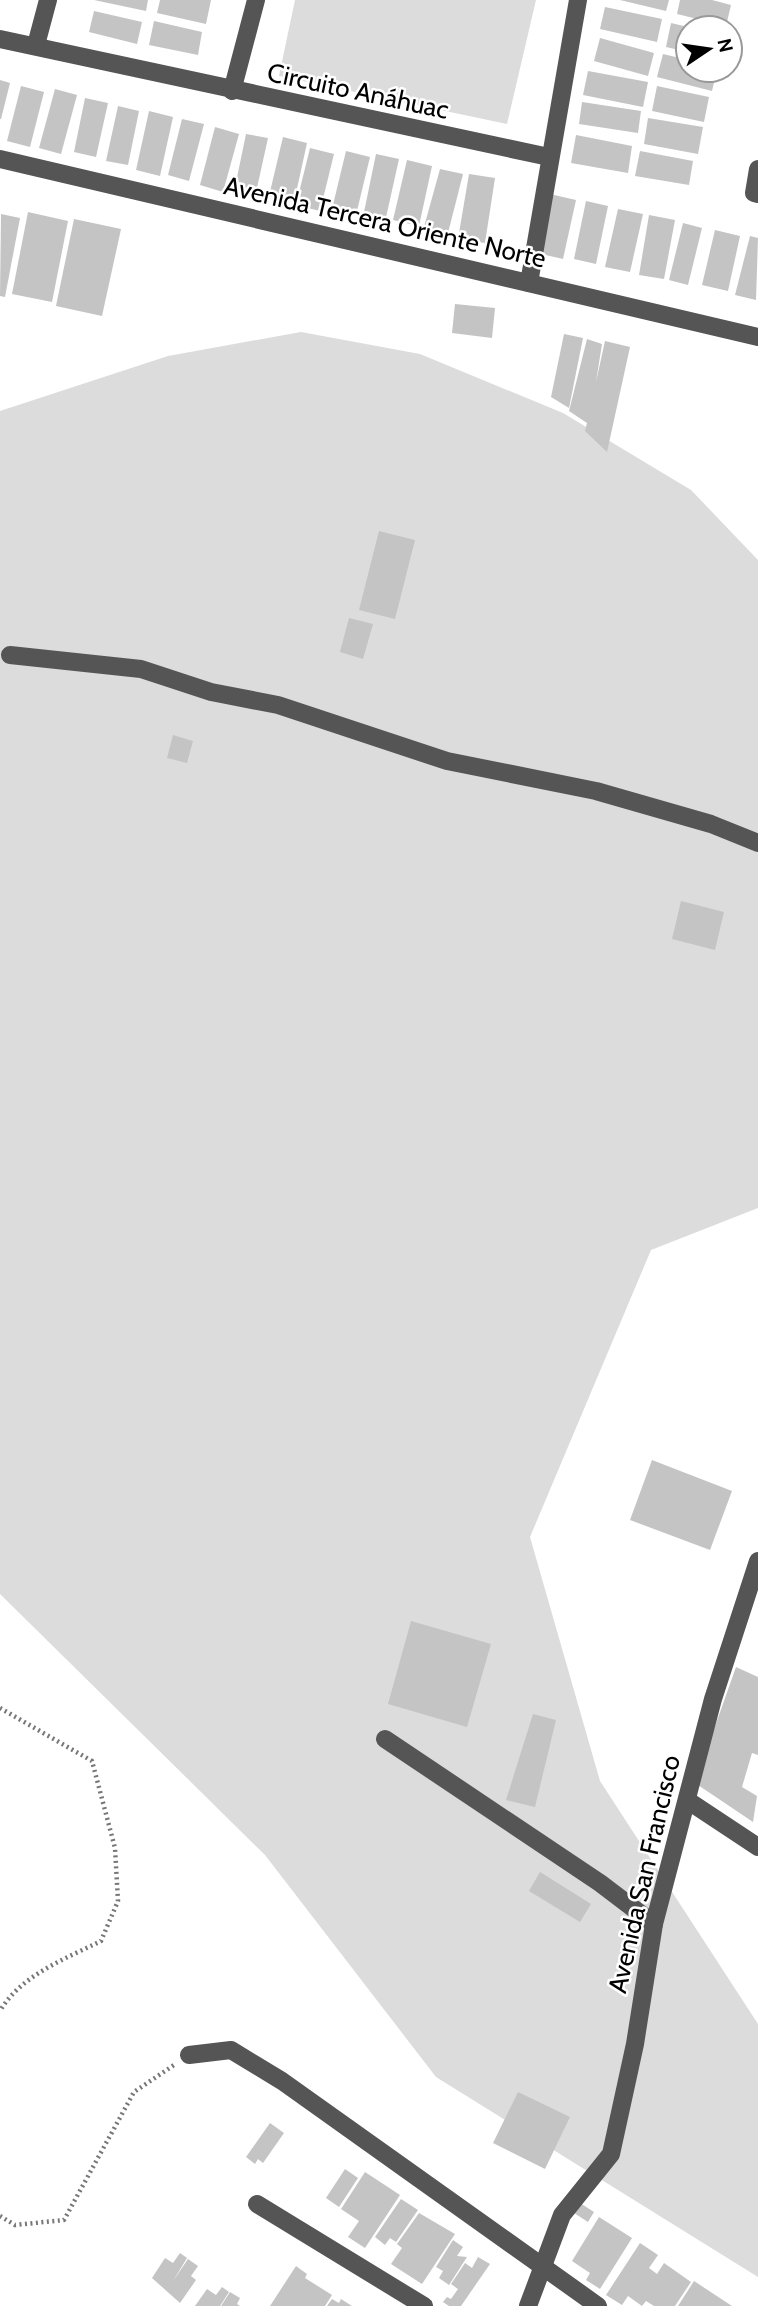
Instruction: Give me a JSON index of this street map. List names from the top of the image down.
{
  "streets": {
    "street": ["Circuito Anáhuac", "Avenida Tercera Oriente Norte", "Avenida San Francisco"]
  },
  "north": "right"
}
